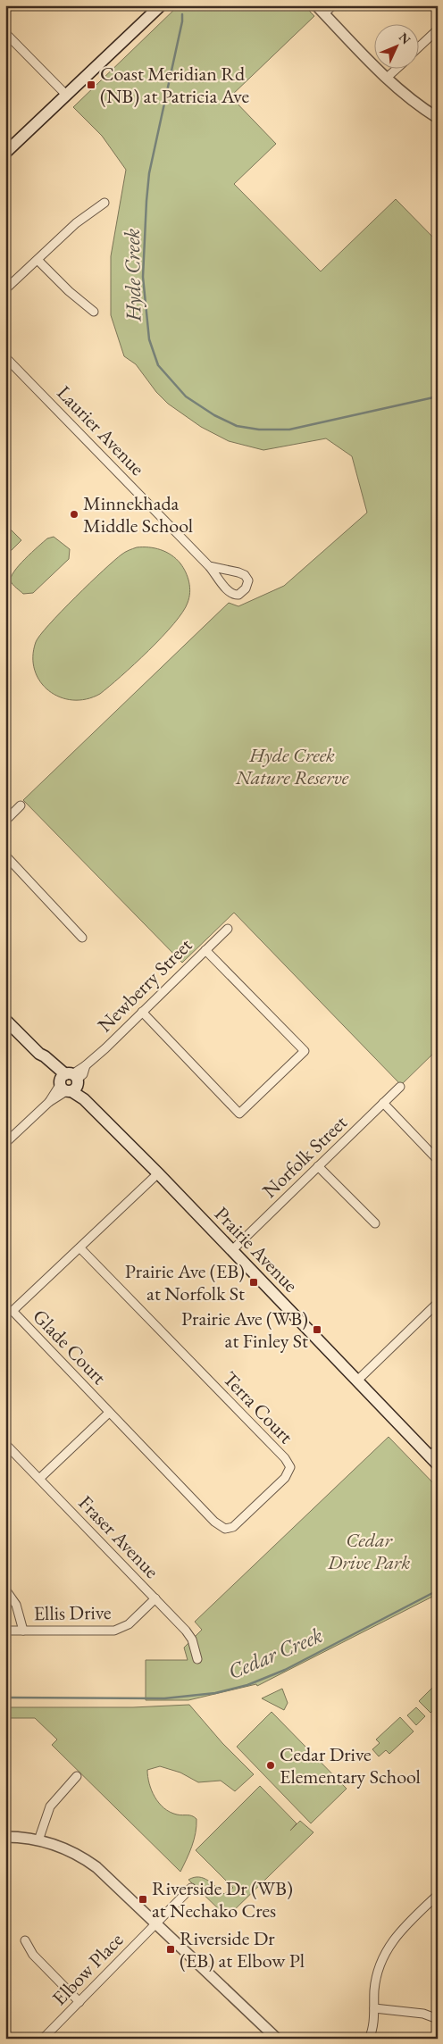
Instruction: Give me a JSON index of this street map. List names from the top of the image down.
{
  "streets": {
    "main road": ["Prairie Avenue"],
    "street": [
      "Laurier Avenue",
      "Newberry Street",
      "Norfolk Street",
      "Glade Court",
      "Terra Court",
      "Fraser Avenue",
      "Ellis Drive",
      "Elbow Place"
    ]
  },
  "crossings": [
    ["Newberry Street", "Prairie Avenue"],
    ["Norfolk Street", "Prairie Avenue"],
    ["Prairie Avenue", "Glade Court"],
    ["Glade Court", "Terra Court"],
    ["Fraser Avenue", "Ellis Drive"]
  ],
  "water": ["Hyde Creek", "Cedar Creek"],
  "parks": ["Hyde Creek Nature Reserve", "Cedar Drive Park"],
  "places": {
    "transit": [
      "Coast Meridian Rd (NB) at Patricia Ave",
      "Prairie Ave (EB) at Norfolk St",
      "Prairie Ave (WB) at Finley St",
      "Riverside Dr (WB) at Nechako Cres",
      "Riverside Dr (EB) at Elbow Pl"
    ],
    "other": ["Minnekhada Middle School", "Cedar Drive Elementary School"]
  },
  "north": "top right"
}
